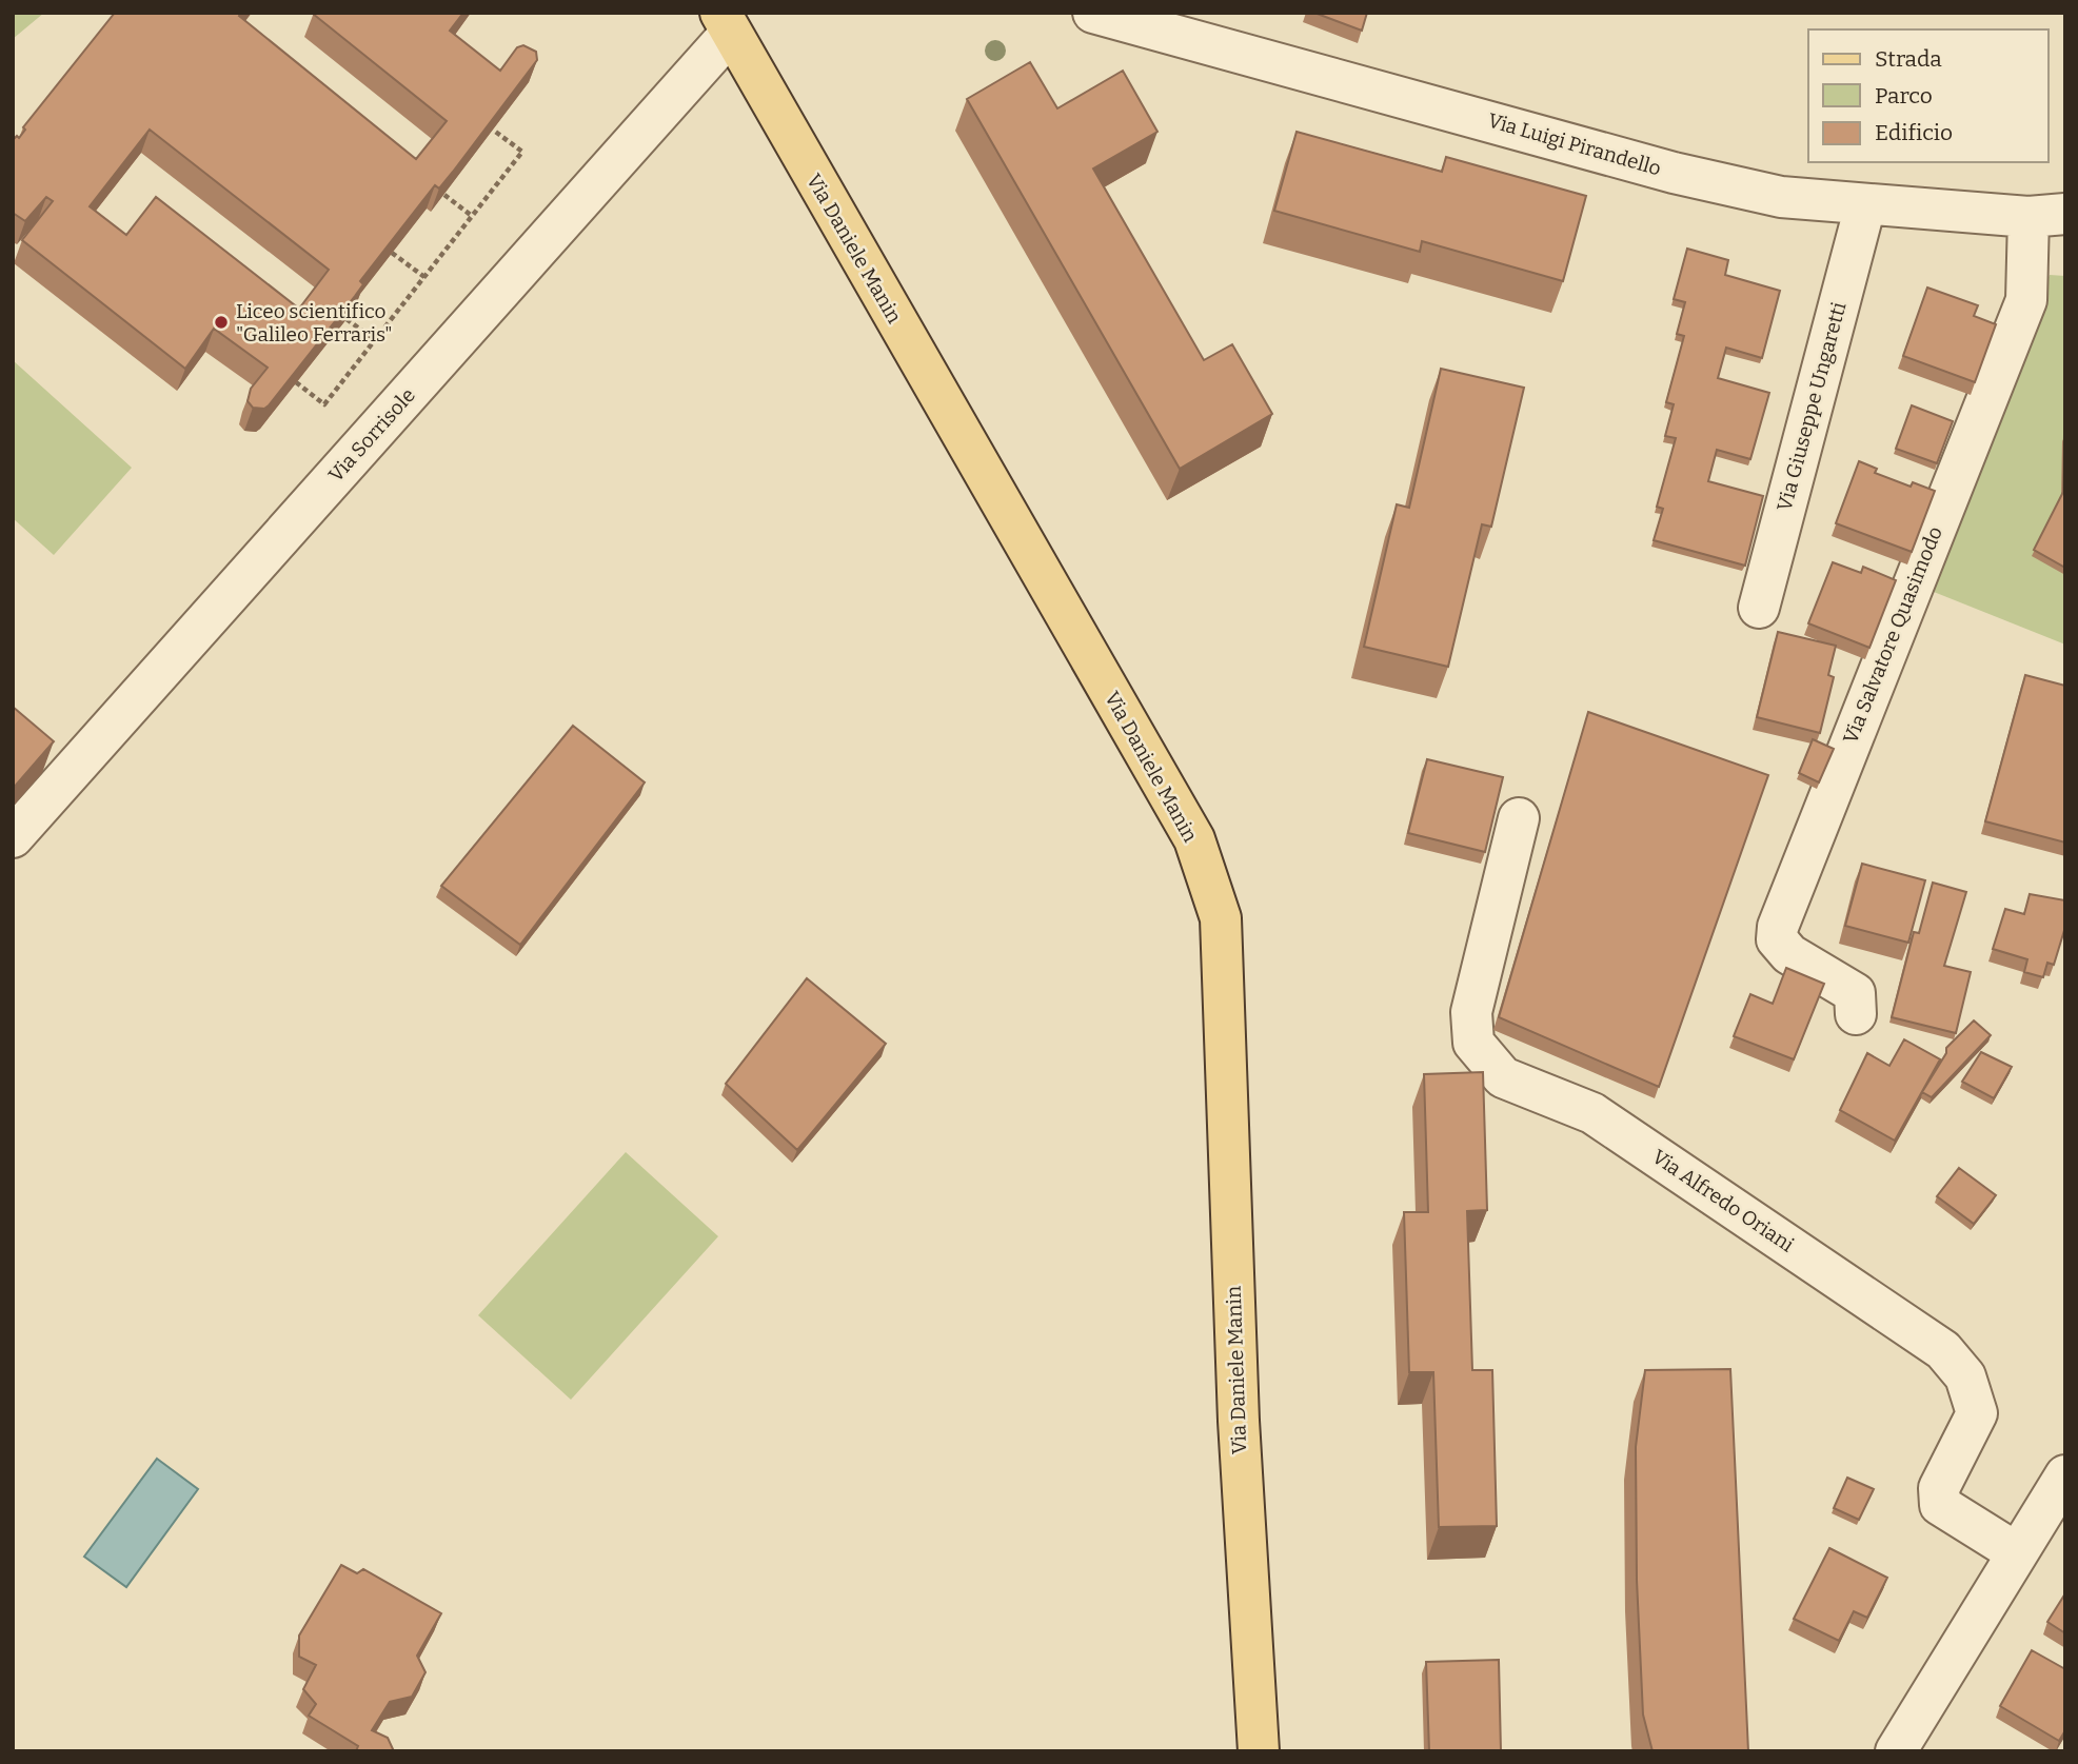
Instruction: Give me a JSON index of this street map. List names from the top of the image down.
{
  "streets": {
    "main road": ["Via Daniele Manin"],
    "street": [
      "Via Luigi Pirandello",
      "Via Giuseppe Ungaretti",
      "Via Sorrisole",
      "Via Salvatore Quasimodo",
      "Via Alfredo Oriani"
    ]
  },
  "crossings": [
    ["Via Luigi Pirandello", "Via Giuseppe Ungaretti"],
    ["Via Luigi Pirandello", "Via Salvatore Quasimodo"],
    ["Via Daniele Manin", "Via Sorrisole"]
  ],
  "places": ["Liceo scientifico \"Galileo Ferraris\""],
  "legend": ["Strada", "Parco", "Edificio"]
}
